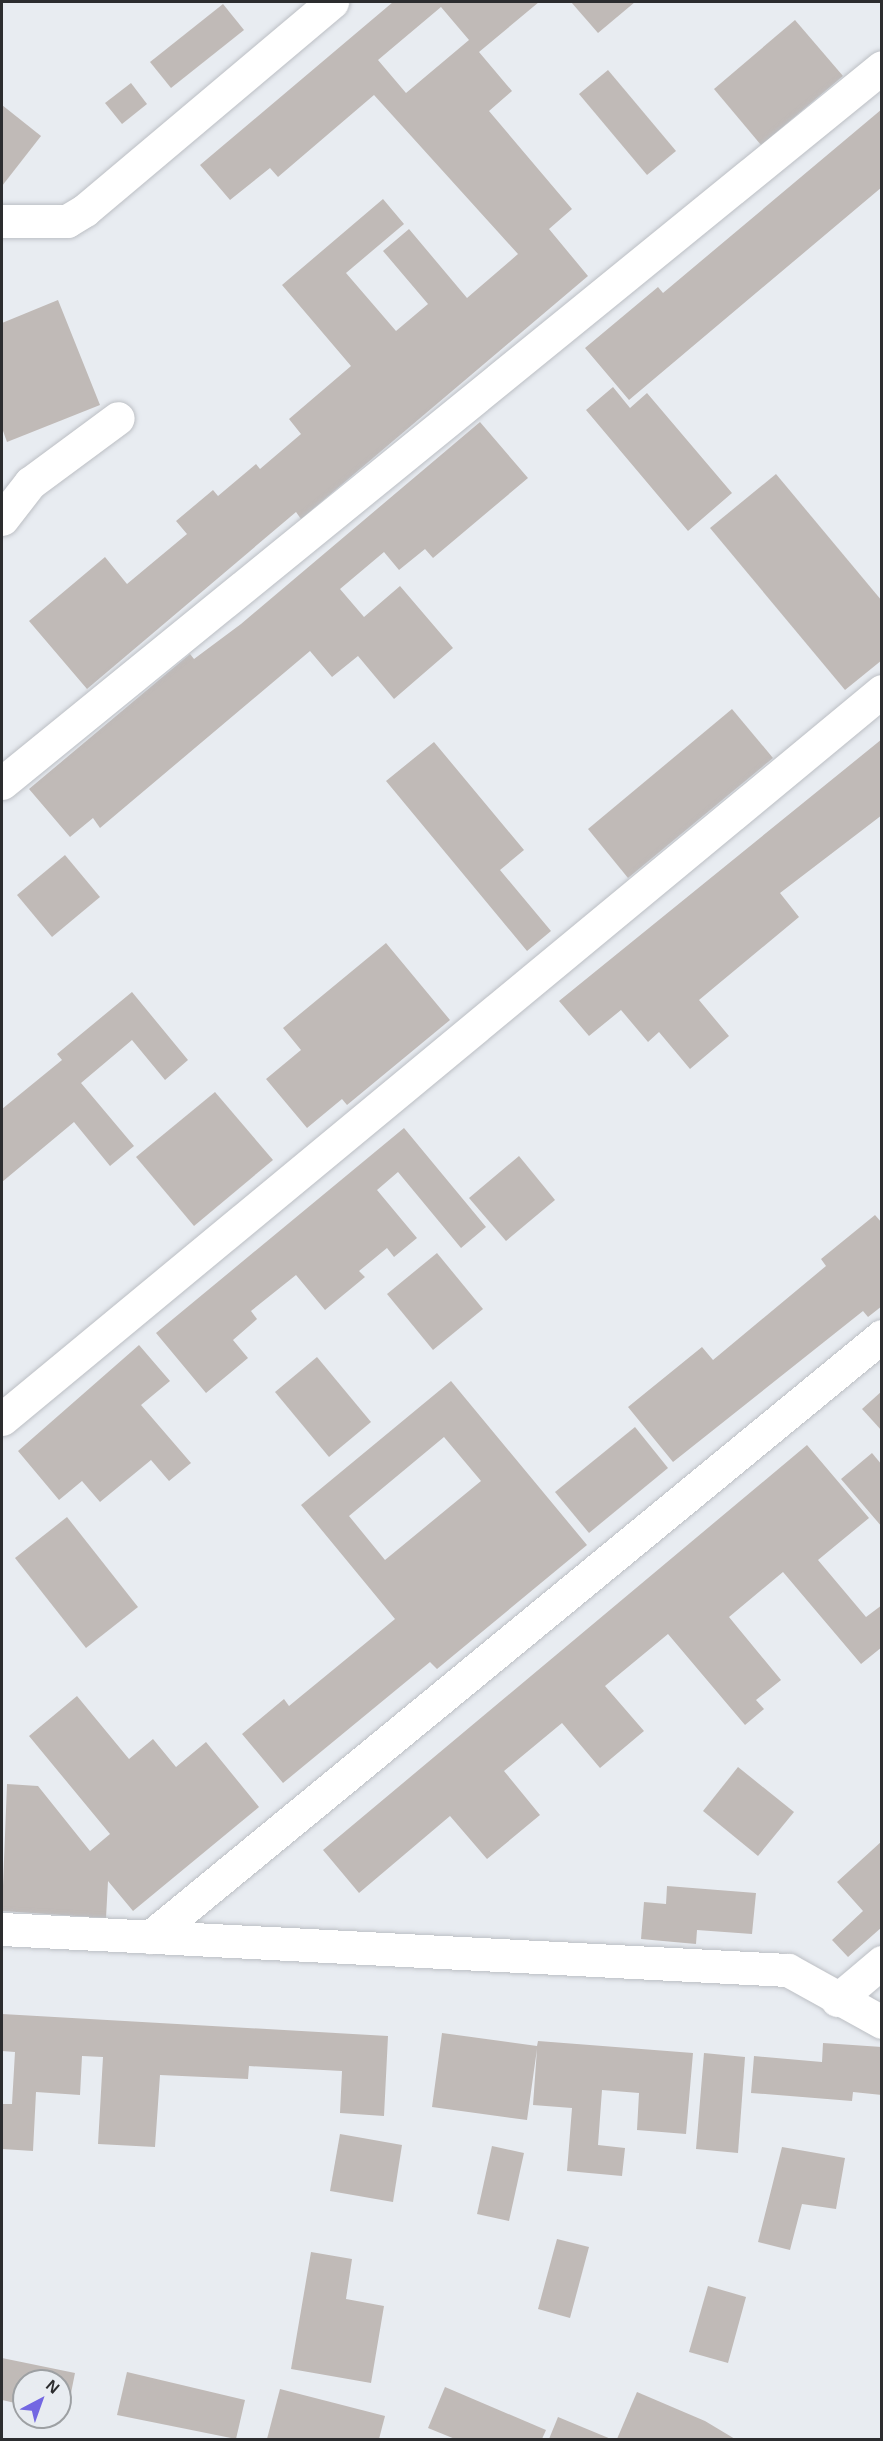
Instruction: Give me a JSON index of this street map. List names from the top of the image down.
{
  "north": "top right"
}
